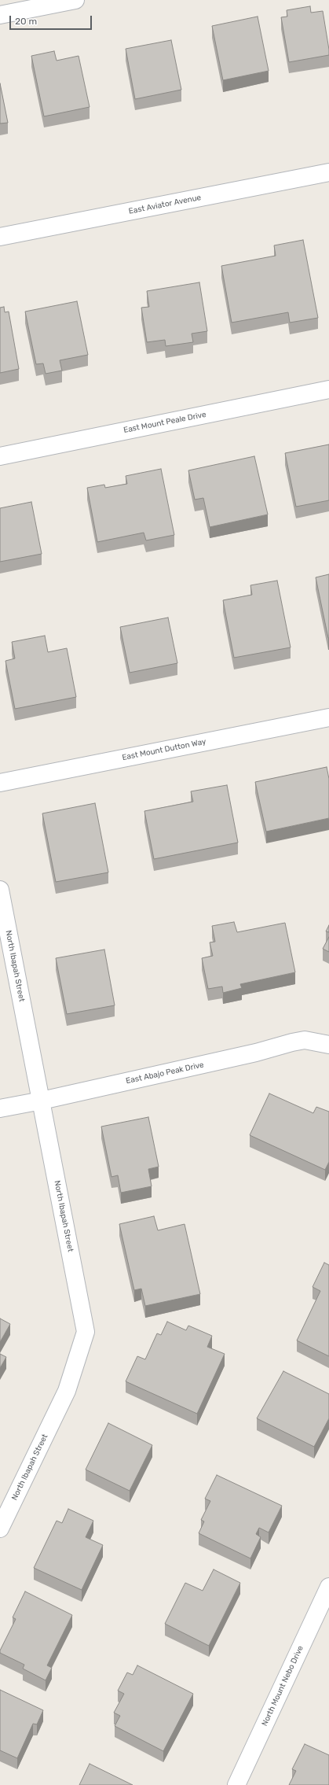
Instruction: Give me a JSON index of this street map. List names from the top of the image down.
{
  "streets": {
    "street": [
      "East Aviator Avenue",
      "East Mount Peale Drive",
      "East Mount Dutton Way",
      "North Ibapah Street",
      "East Abajo Peak Drive",
      "North Mount Nebo Drive"
    ]
  },
  "crossings": [
    ["North Ibapah Street", "East Abajo Peak Drive"]
  ],
  "scale_bar": "20 m"
}
